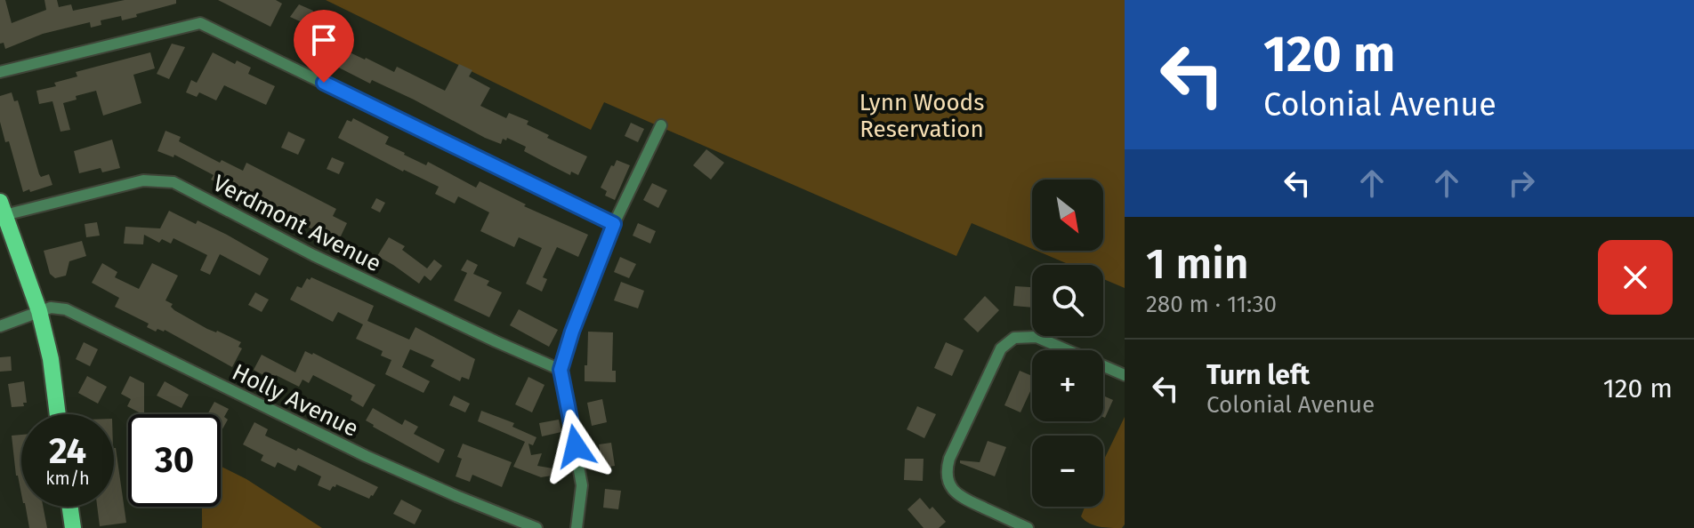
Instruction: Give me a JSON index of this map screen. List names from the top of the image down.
{
  "streets": {
    "street": ["Verdmont Avenue", "Holly Avenue"]
  },
  "parks": ["Lynn Woods Reservation"],
  "north": "bottom right",
  "page": {
    "turn": ["120 m", "Colonial Avenue"],
    "map_buttons": ["+", "−"],
    "heading": ["1 min", "280 m · 11:30"],
    "list": [
      {
        "name": "Turn left",
        "note": "Colonial Avenue",
        "value": "120 m"
      }
    ],
    "speed": "24 km/h",
    "limit": "30"
  }
}
